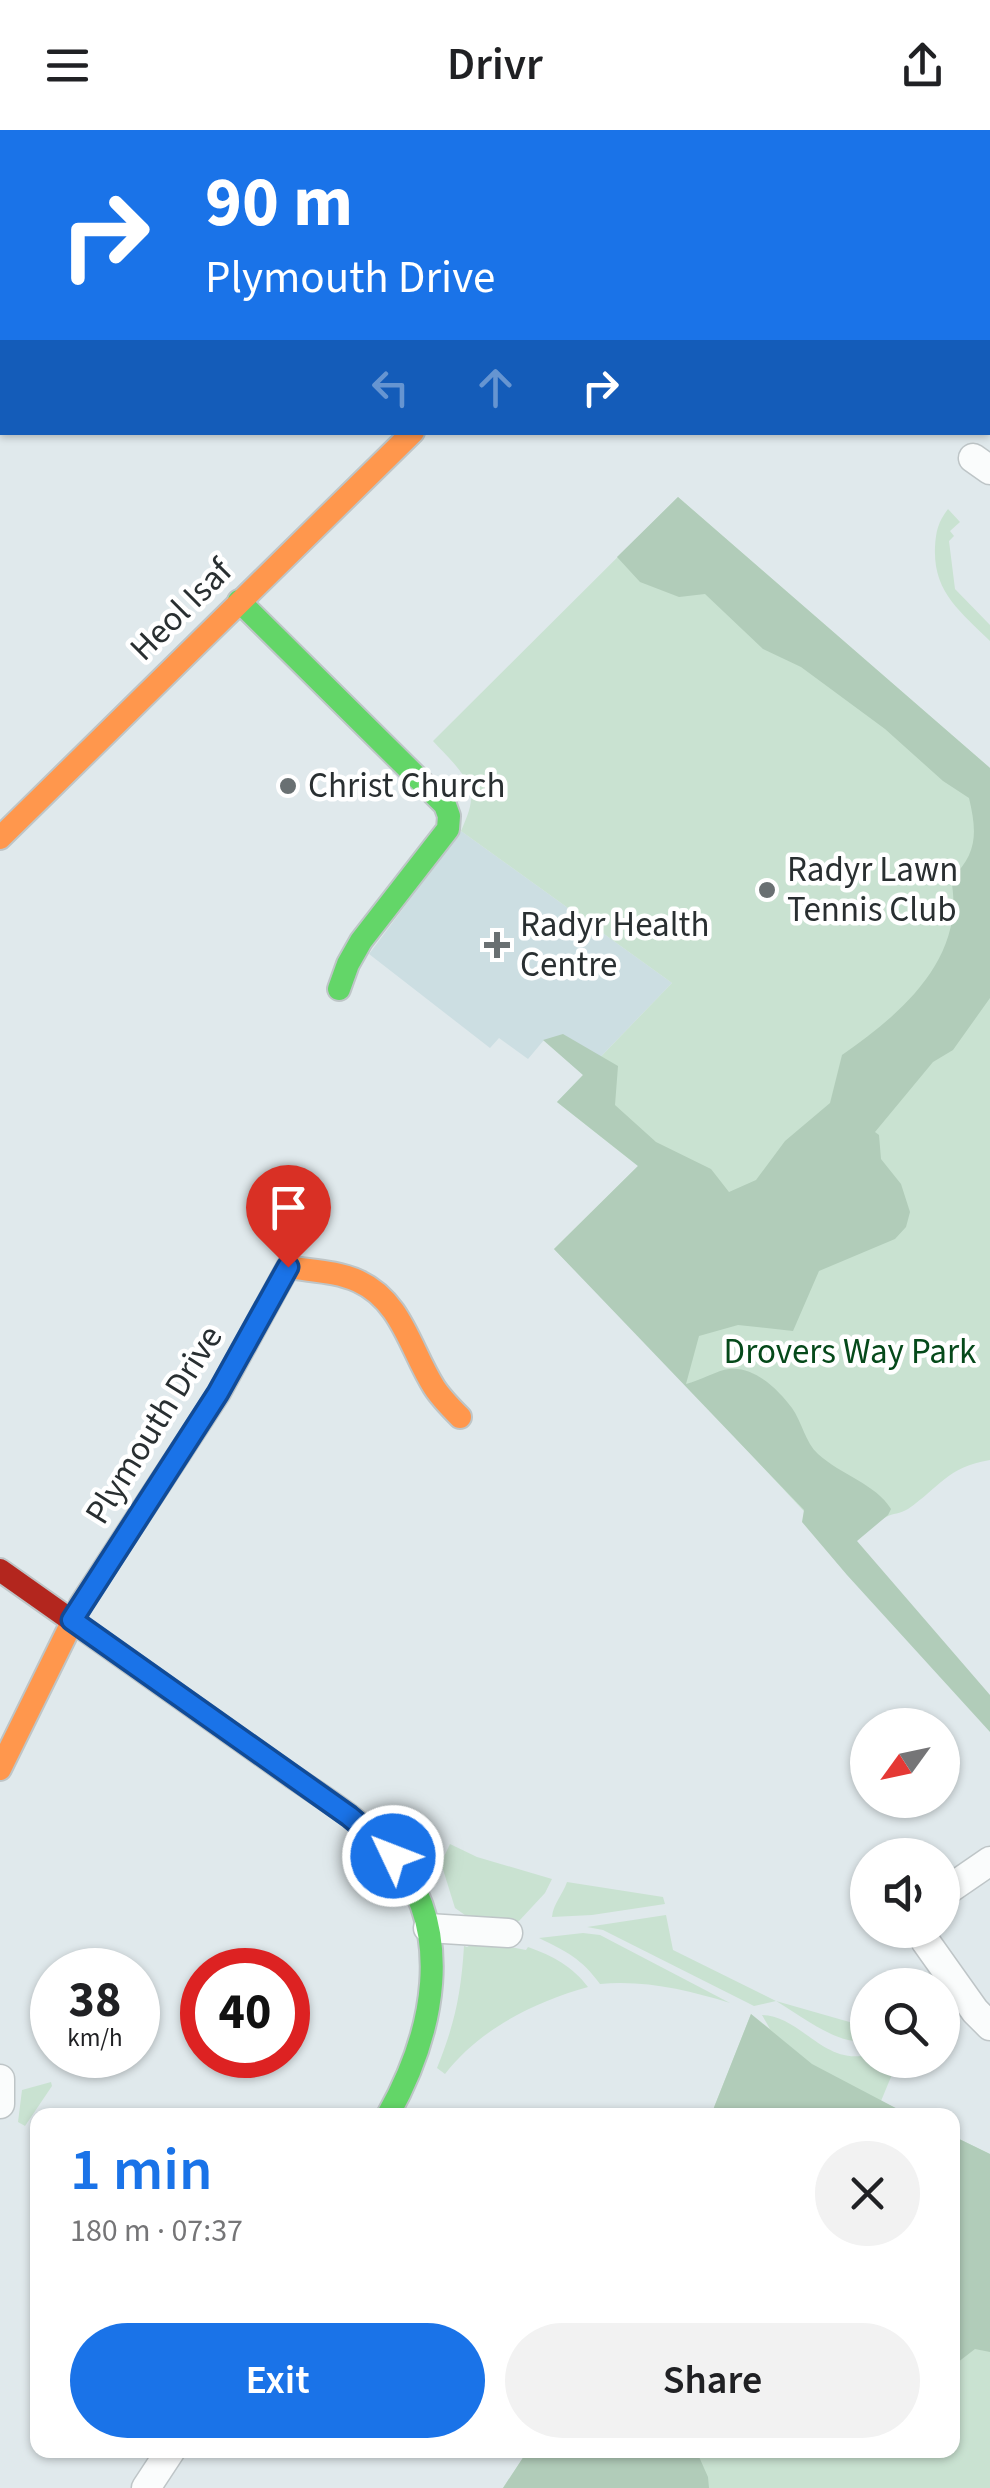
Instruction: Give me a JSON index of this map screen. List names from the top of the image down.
{
  "streets": {
    "street": ["Heol Isaf", "Plymouth Drive"]
  },
  "parks": ["Drovers Way Park"],
  "places": {
    "other": ["Christ Church", "Radyr Lawn Tennis Club"],
    "health": ["Radyr Health Centre"]
  },
  "north": "bottom left",
  "page": {
    "header": "Drivr",
    "turn": ["90 m", "Plymouth Drive"],
    "speed": "38 km/h",
    "limit": "40",
    "heading": ["1 min", "180 m · 07:37"],
    "buttons": ["Exit", "Share"]
  }
}
